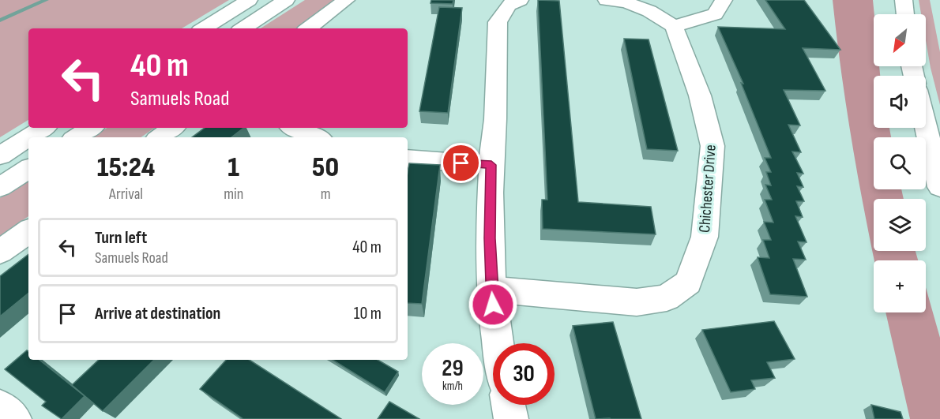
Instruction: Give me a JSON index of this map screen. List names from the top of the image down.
{
  "streets": {
    "main road": ["Chichester Drive"]
  },
  "north": "bottom left",
  "page": {
    "map_buttons": "+",
    "turn": ["40 m", "Samuels Road"],
    "eta": [
      "15:24",
      "Arrival",
      "1",
      "min",
      "50",
      "m"
    ],
    "list": [
      {
        "name": "Turn left",
        "note": "Samuels Road",
        "value": "40 m"
      },
      {
        "name": "Arrive at destination",
        "value": "10 m"
      }
    ],
    "speed": "29 km/h",
    "limit": "30"
  }
}
